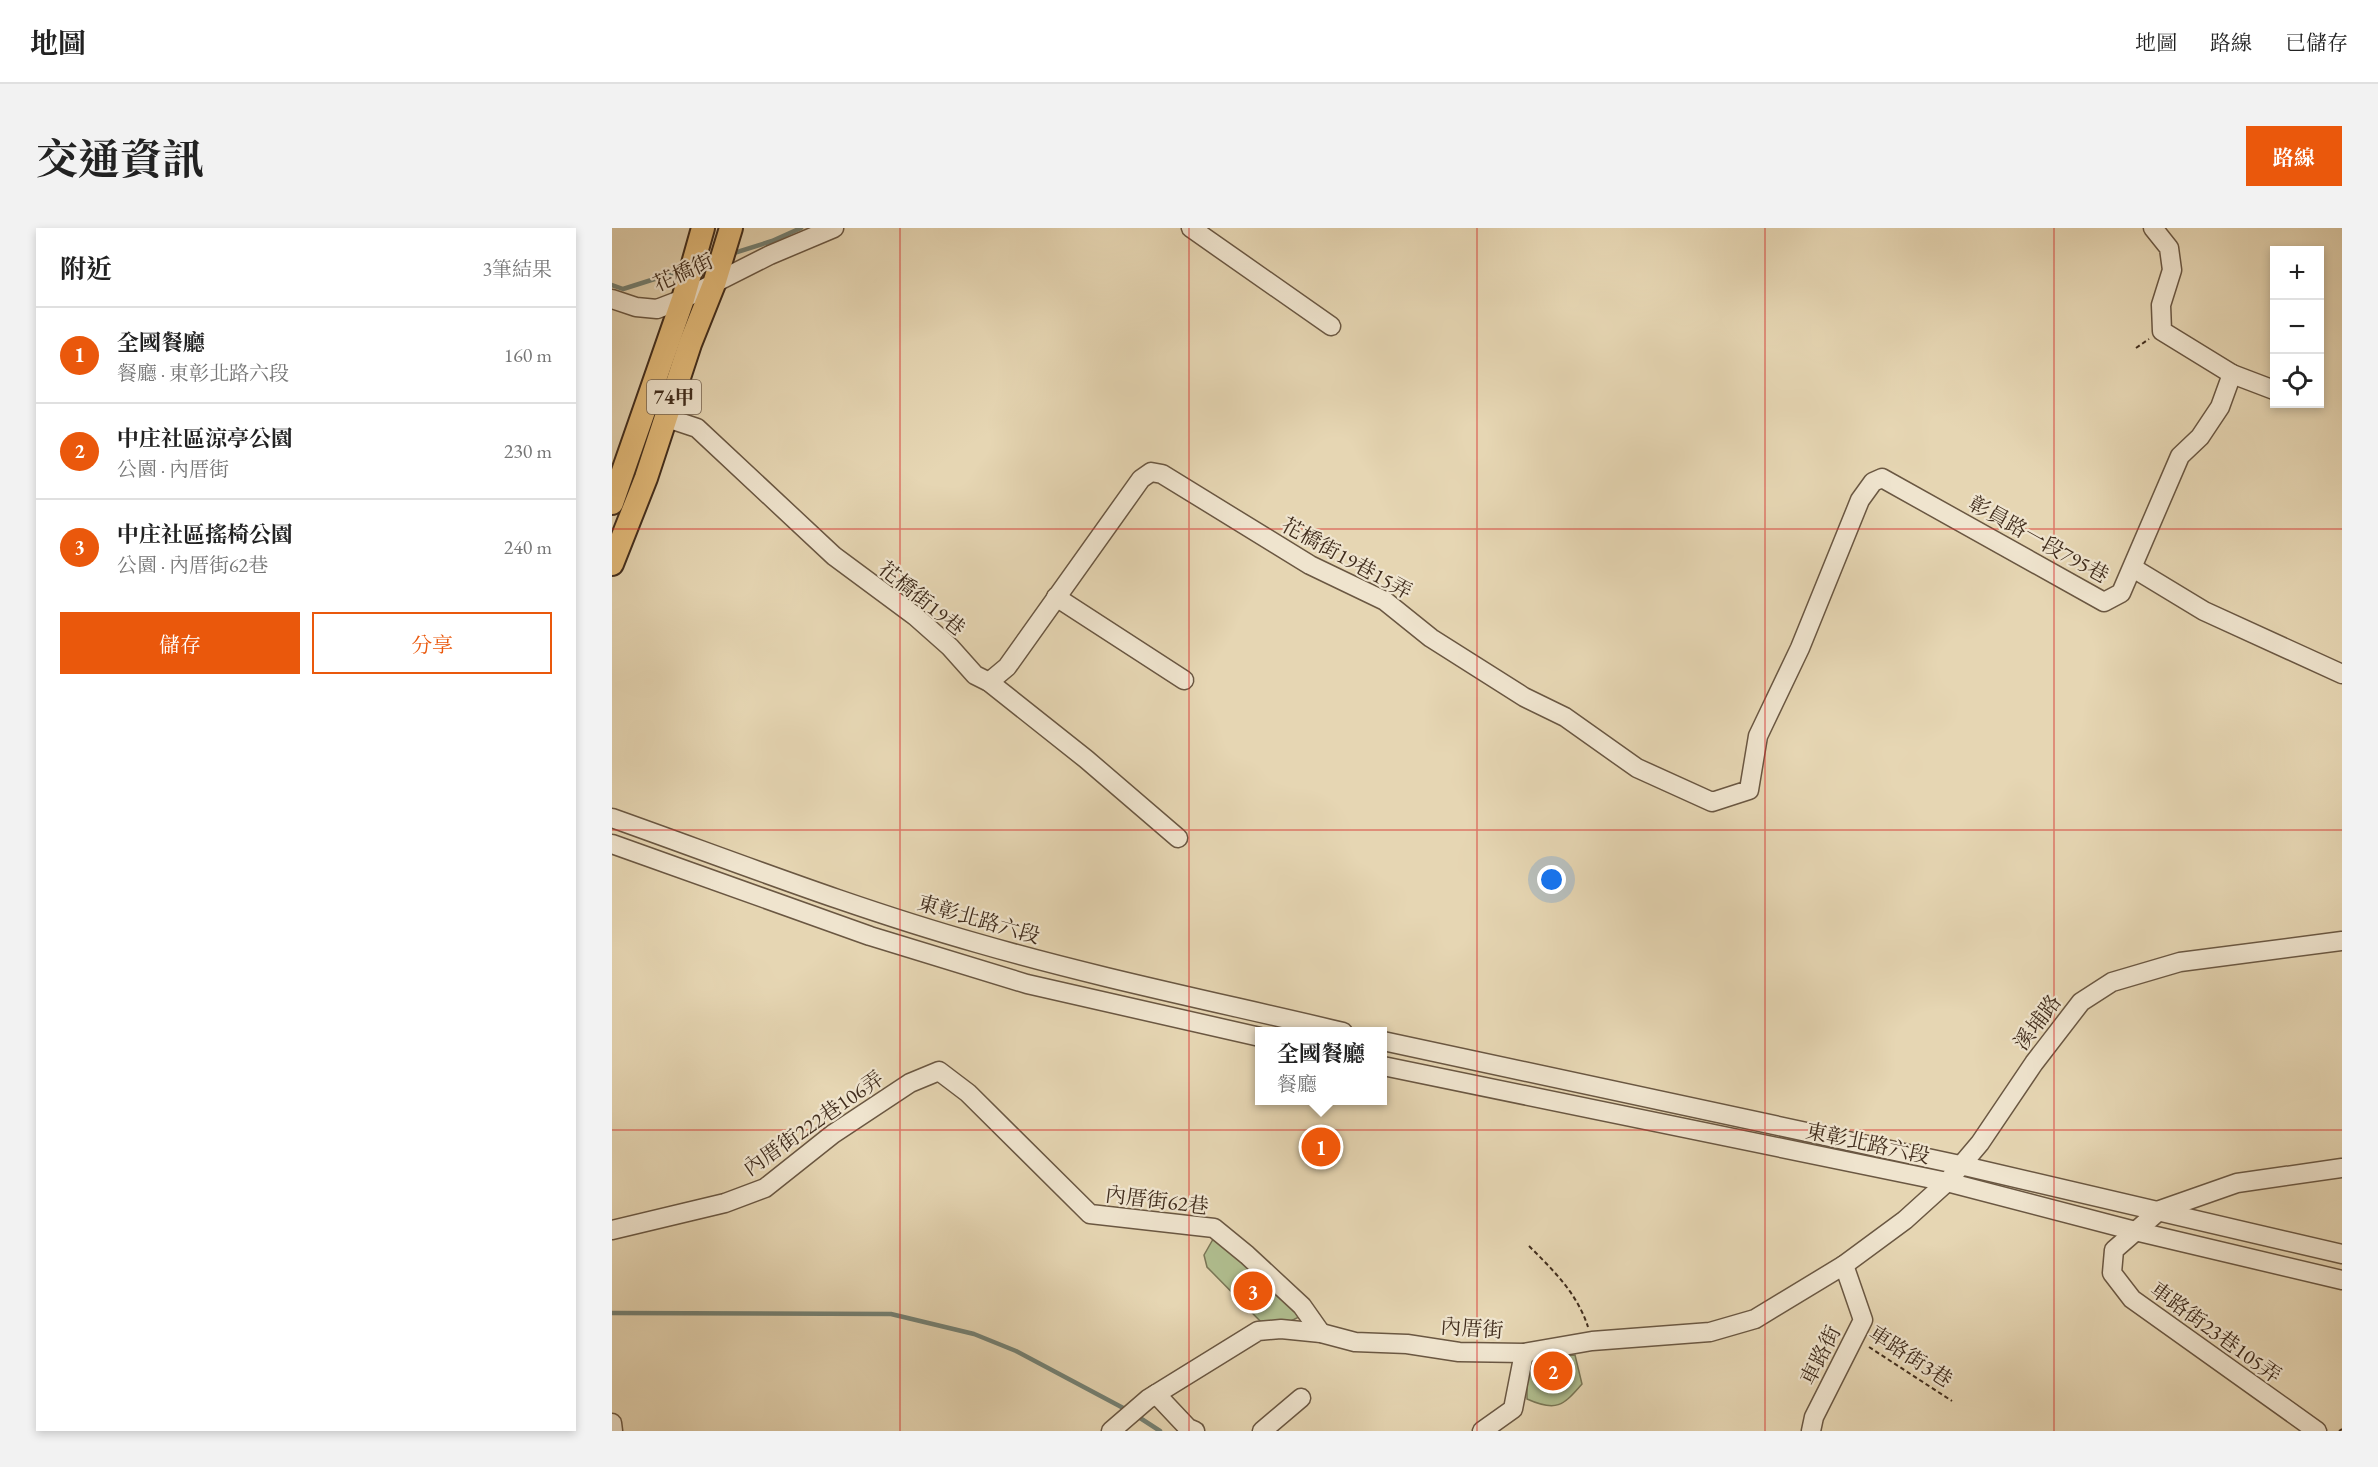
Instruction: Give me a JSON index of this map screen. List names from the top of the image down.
{
  "streets": {
    "main road": ["74甲"],
    "street": [
      "花橋街",
      "彰員路一段795巷",
      "花橋街19巷15弄",
      "花橋街19巷",
      "東彰北路六段",
      "溪埔路",
      "內厝街222巷106弄",
      "內厝街62巷",
      "內厝街",
      "車路街23巷105弄",
      "車路街"
    ],
    "path": ["車路街3巷"]
  },
  "crossings": [
    ["花橋街", "74甲"],
    ["74甲", "花橋街19巷"],
    ["彰員路一段795巷", "花橋街19巷15弄"],
    ["花橋街19巷15弄", "花橋街19巷"],
    ["東彰北路六段", "溪埔路"],
    ["東彰北路六段", "車路街23巷105弄"],
    ["溪埔路", "內厝街"],
    ["溪埔路", "車路街"],
    ["內厝街222巷106弄", "內厝街62巷"],
    ["內厝街62巷", "內厝街"],
    ["內厝街", "車路街"],
    ["車路街", "車路街3巷"]
  ],
  "page": {
    "header": "地圖",
    "nav": ["地圖", "路線", "已儲存"],
    "title": "交通資訊",
    "buttons": [
      "路線",
      ["儲存", "分享"]
    ],
    "heading": ["附近", "3筆結果"],
    "map_buttons": ["+", "−"],
    "list": [
      {
        "mark": "1",
        "name": "全國餐廳",
        "note": "餐廳 · 東彰北路六段",
        "value": "160 m"
      },
      {
        "mark": "2",
        "name": "中庄社區涼亭公園",
        "note": "公園 · 內厝街",
        "value": "230 m"
      },
      {
        "mark": "3",
        "name": "中庄社區搖椅公園",
        "note": "公園 · 內厝街62巷",
        "value": "240 m"
      }
    ],
    "popup": ["全國餐廳", "餐廳"],
    "pins": ["1", "3", "2"]
  }
}
